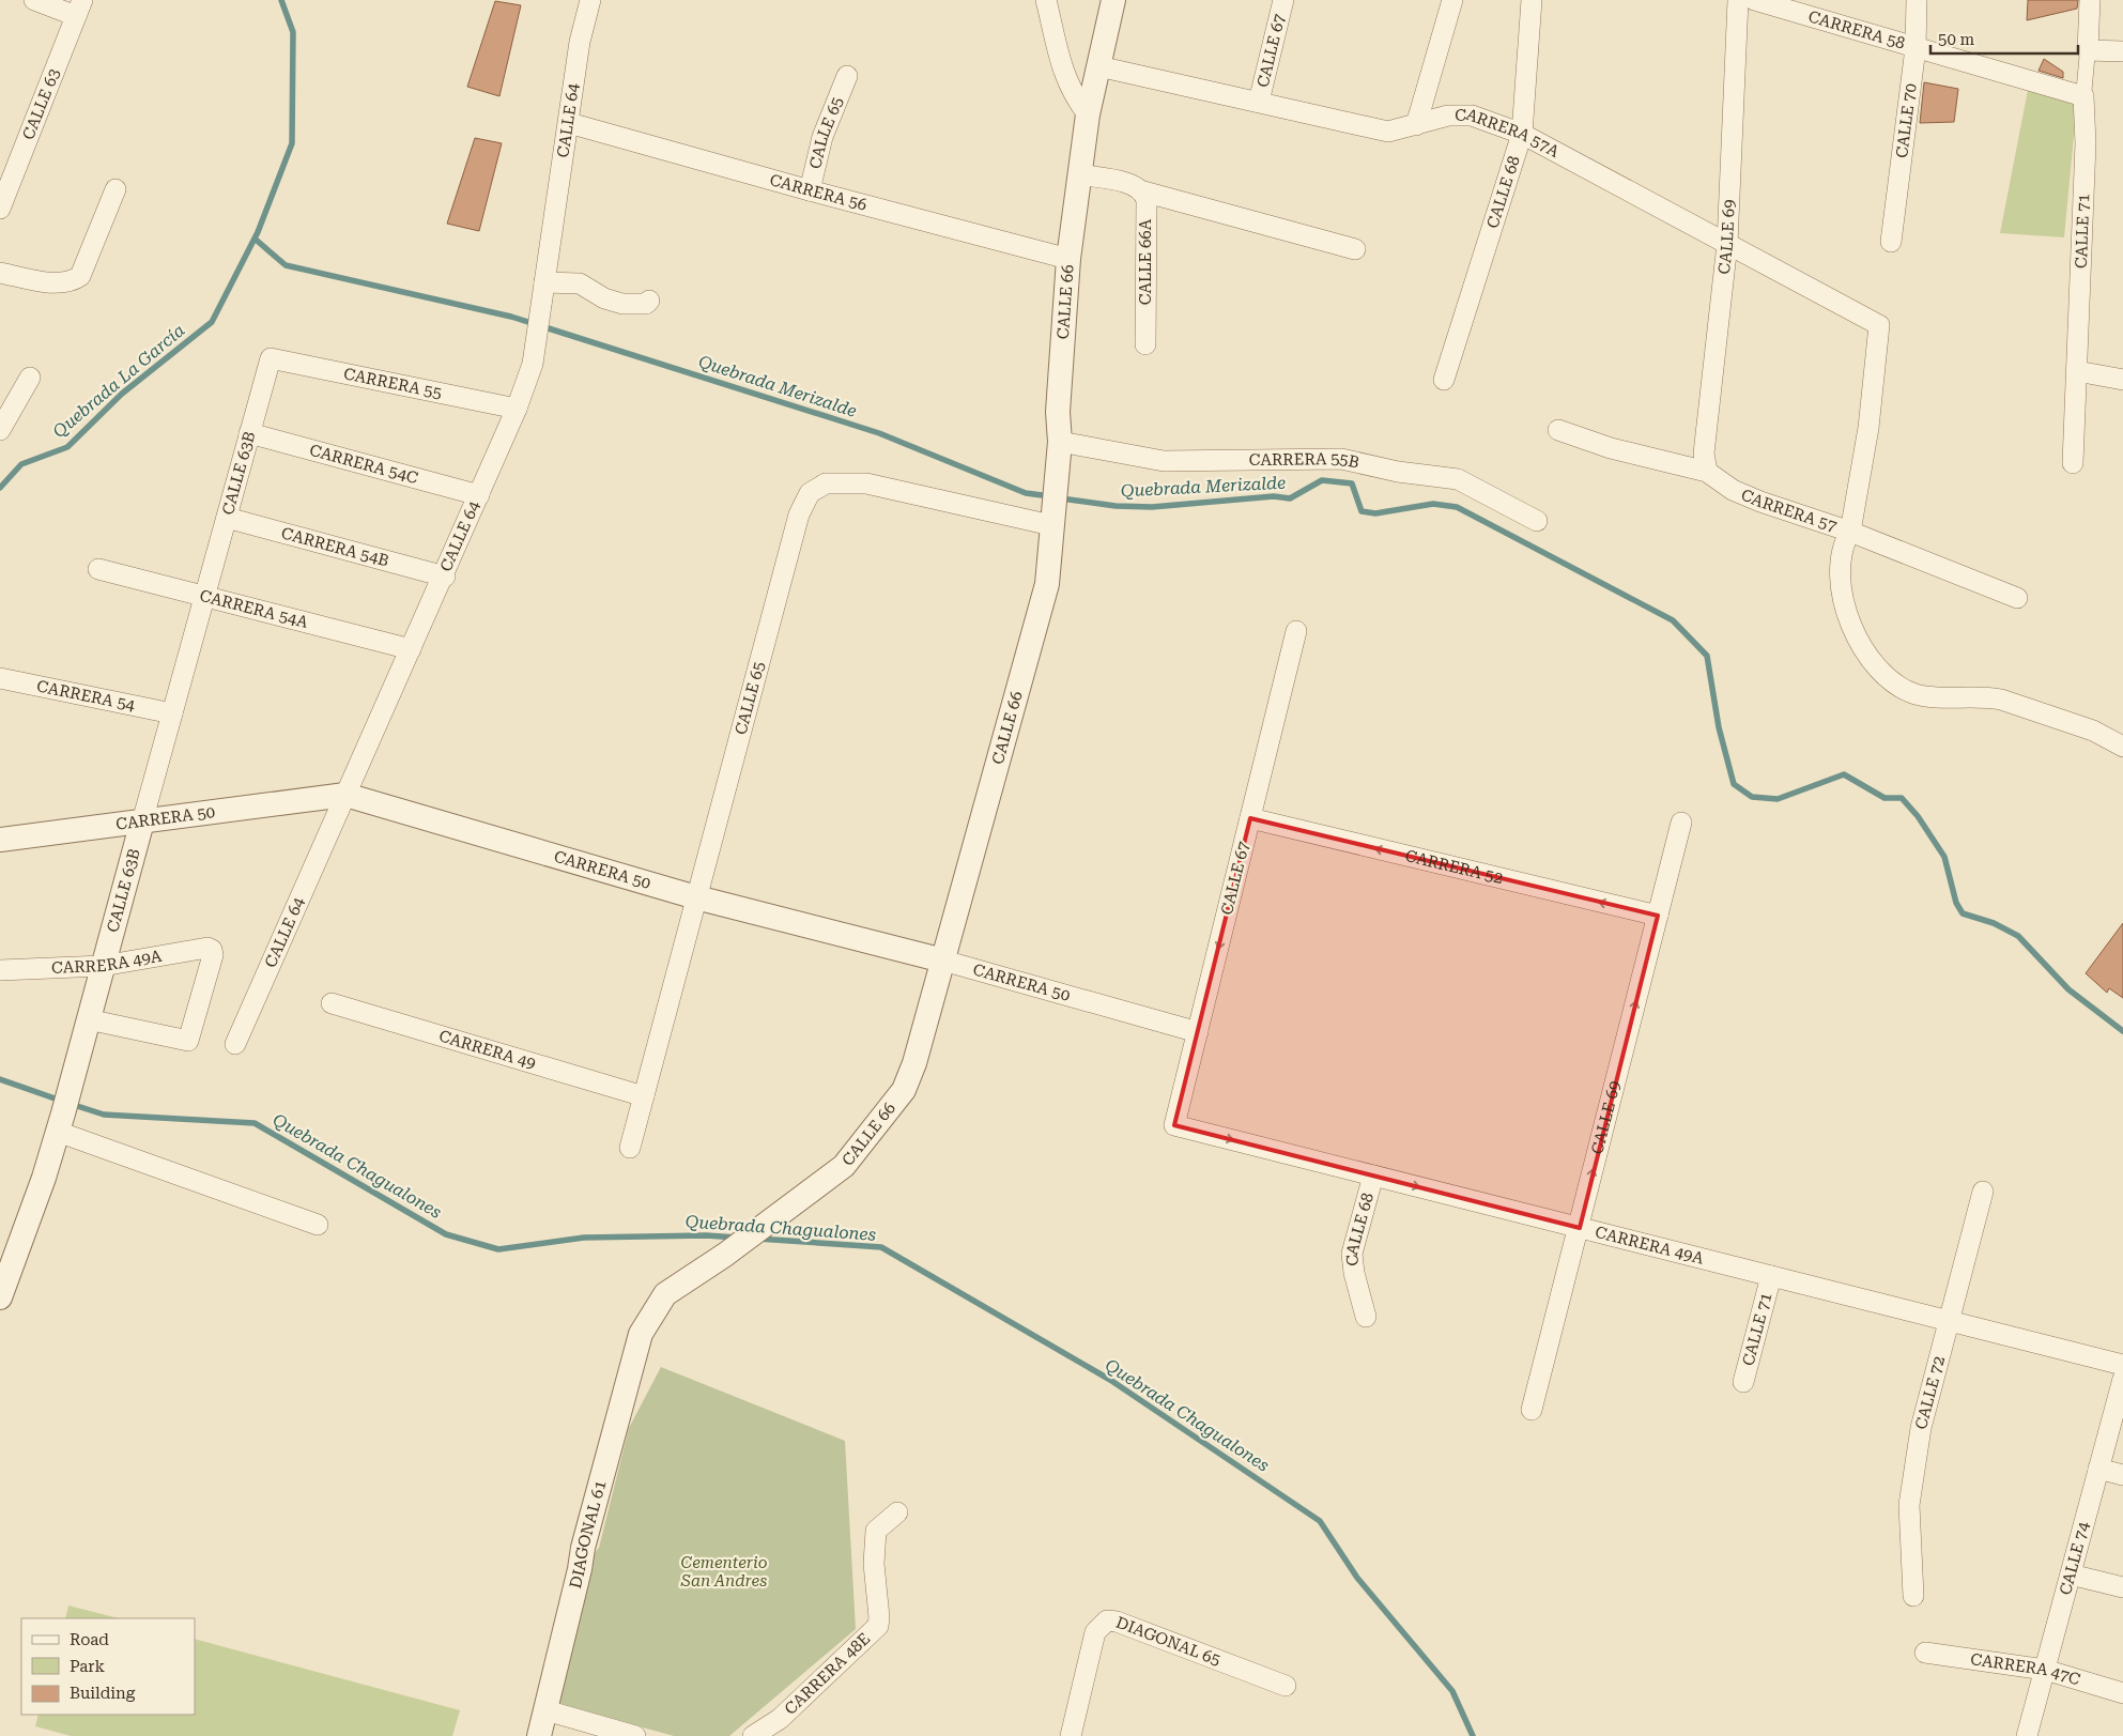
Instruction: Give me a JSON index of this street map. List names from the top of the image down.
{
  "streets": {
    "street": [
      "CARRERA 58",
      "CALLE 67",
      "CALLE 63",
      "CALLE 64",
      "CALLE 70",
      "CALLE 65",
      "CARRERA 57A",
      "CARRERA 56",
      "CALLE 68",
      "CALLE 71",
      "CALLE 69",
      "CALLE 66A",
      "CALLE 66",
      "CARRERA 55",
      "CARRERA 55B",
      "CARRERA 54C",
      "CALLE 63B",
      "CARRERA 57",
      "CARRERA 54B",
      "CARRERA 54A",
      "CARRERA 54",
      "CARRERA 50",
      "CARRERA 52",
      "CARRERA 49A",
      "CARRERA 49",
      "CALLE 72",
      "DIAGONAL 61",
      "CALLE 74",
      "DIAGONAL 65",
      "CARRERA 47C",
      "CARRERA 48E"
    ]
  },
  "crossings": [
    ["CARRERA 58", "CALLE 70"],
    ["CARRERA 58", "CALLE 71"],
    ["CALLE 67", "CARRERA 57A"],
    ["CALLE 67", "CARRERA 50"],
    ["CALLE 67", "CARRERA 52"],
    ["CALLE 67", "CARRERA 49A"],
    ["CALLE 64", "CARRERA 56"],
    ["CALLE 64", "CARRERA 55"],
    ["CALLE 64", "CARRERA 54C"],
    ["CALLE 64", "CARRERA 54B"],
    ["CALLE 64", "CARRERA 54A"],
    ["CALLE 64", "CARRERA 50"],
    ["CALLE 65", "CARRERA 56"],
    ["CALLE 65", "CALLE 66"],
    ["CALLE 65", "CARRERA 50"],
    ["CALLE 65", "CARRERA 49"],
    ["CARRERA 57A", "CALLE 68"],
    ["CARRERA 57A", "CALLE 69"],
    ["CARRERA 57A", "CALLE 66"],
    ["CARRERA 57A", "CARRERA 57"],
    ["CARRERA 56", "CALLE 66"],
    ["CALLE 68", "CARRERA 49A"],
    ["CALLE 71", "CARRERA 49A"],
    ["CALLE 69", "CARRERA 57"],
    ["CALLE 69", "CARRERA 52"],
    ["CALLE 69", "CARRERA 49A"],
    ["CALLE 66", "CARRERA 55B"],
    ["CALLE 66", "CARRERA 50"],
    ["CALLE 66", "DIAGONAL 61"],
    ["CARRERA 55", "CALLE 63B"],
    ["CARRERA 54C", "CALLE 63B"],
    ["CALLE 63B", "CARRERA 54B"],
    ["CALLE 63B", "CARRERA 54A"],
    ["CALLE 63B", "CARRERA 54"],
    ["CALLE 63B", "CARRERA 50"],
    ["CALLE 63B", "CARRERA 49A"],
    ["CARRERA 49A", "CALLE 72"],
    ["CALLE 74", "CARRERA 47C"]
  ],
  "one_way": ["CALLE 67", "CARRERA 52"],
  "water": ["Quebrada La García", "Quebrada Merizalde", "Quebrada Chagualones"],
  "parks": ["Cementerio San Andres"],
  "legend": ["Road", "Park", "Building"],
  "scale_bar": "50 m"
}
